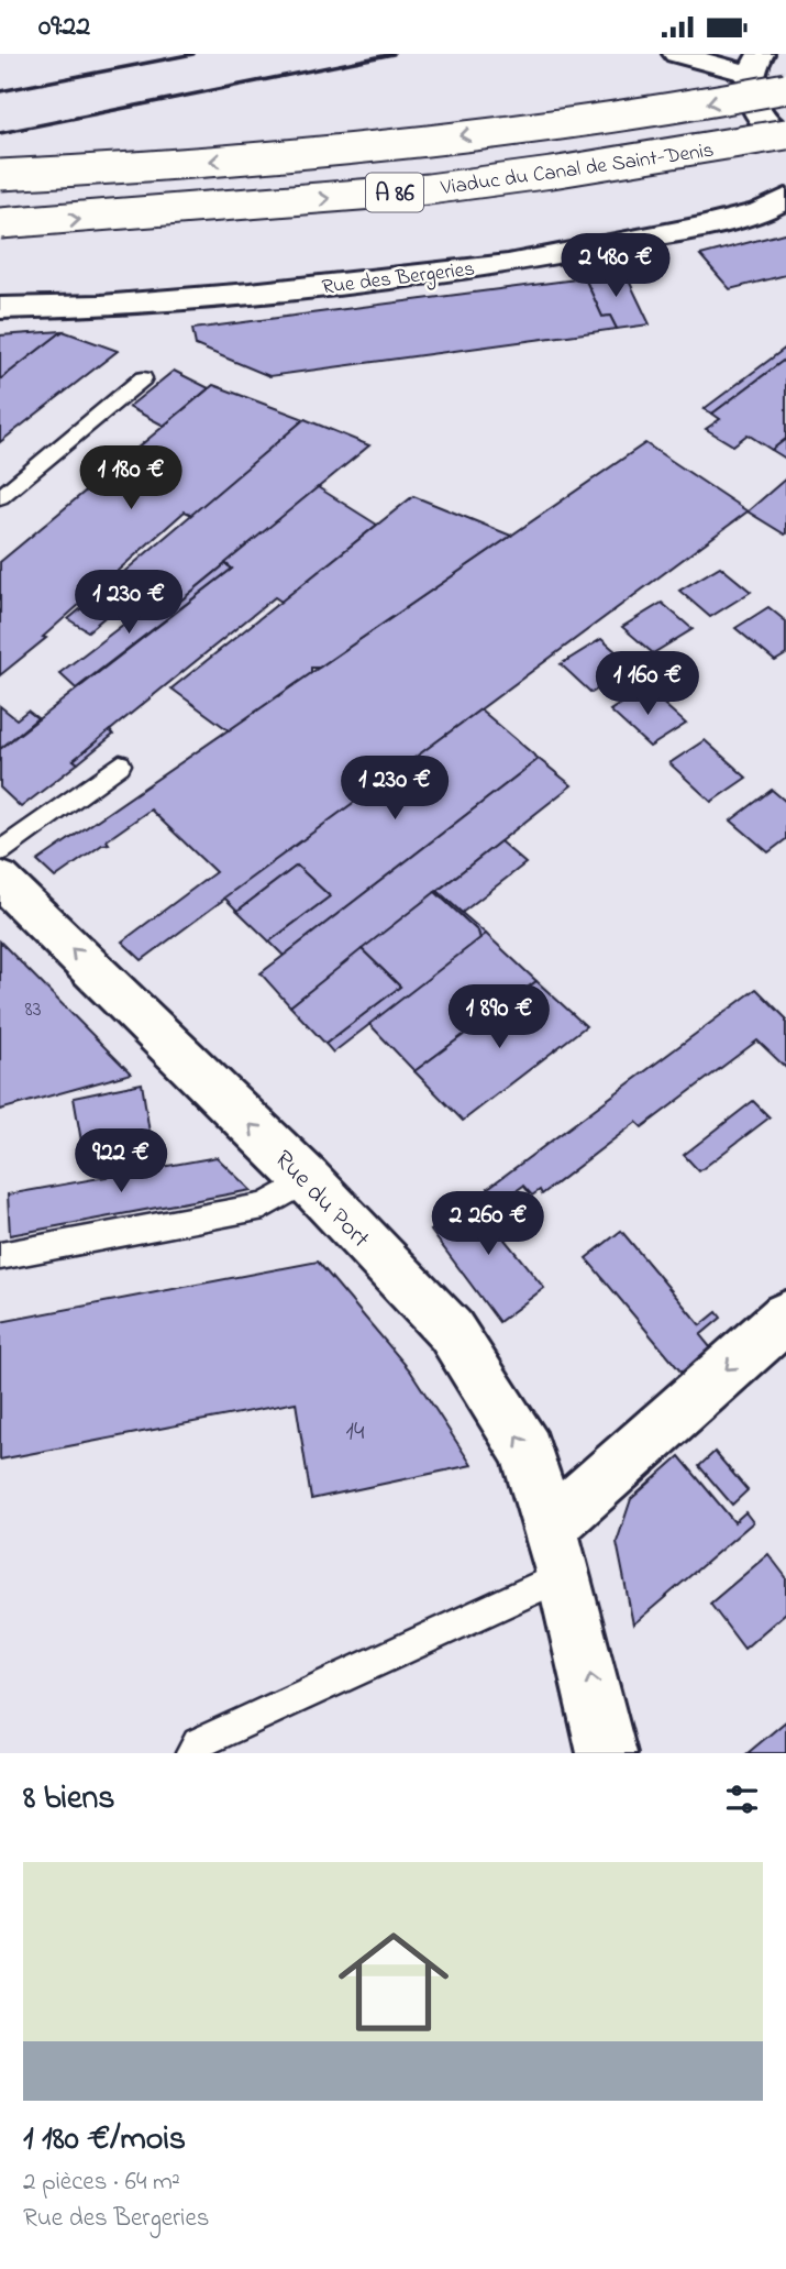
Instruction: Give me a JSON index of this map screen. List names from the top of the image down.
{
  "streets": {
    "main road": [
      "Viaduc du Canal de Saint-Denis",
      "A 86",
      "Rue des Bergeries",
      "Rue du Port"
    ]
  },
  "one_way": ["Rue du Port"],
  "house_numbers": ["83", "14"],
  "page": {
    "status": "09:22",
    "price": [
      "2 480 €",
      "1 180 €",
      "1 230 €",
      "1 160 €",
      "1 230 €",
      "1 890 €",
      "922 €",
      "2 260 €"
    ],
    "heading": "8 biens",
    "list": [
      {
        "name": "1 180 €/mois",
        "note": "2 pièces · 64 m² · Rue des Bergeries"
      }
    ]
  }
}
